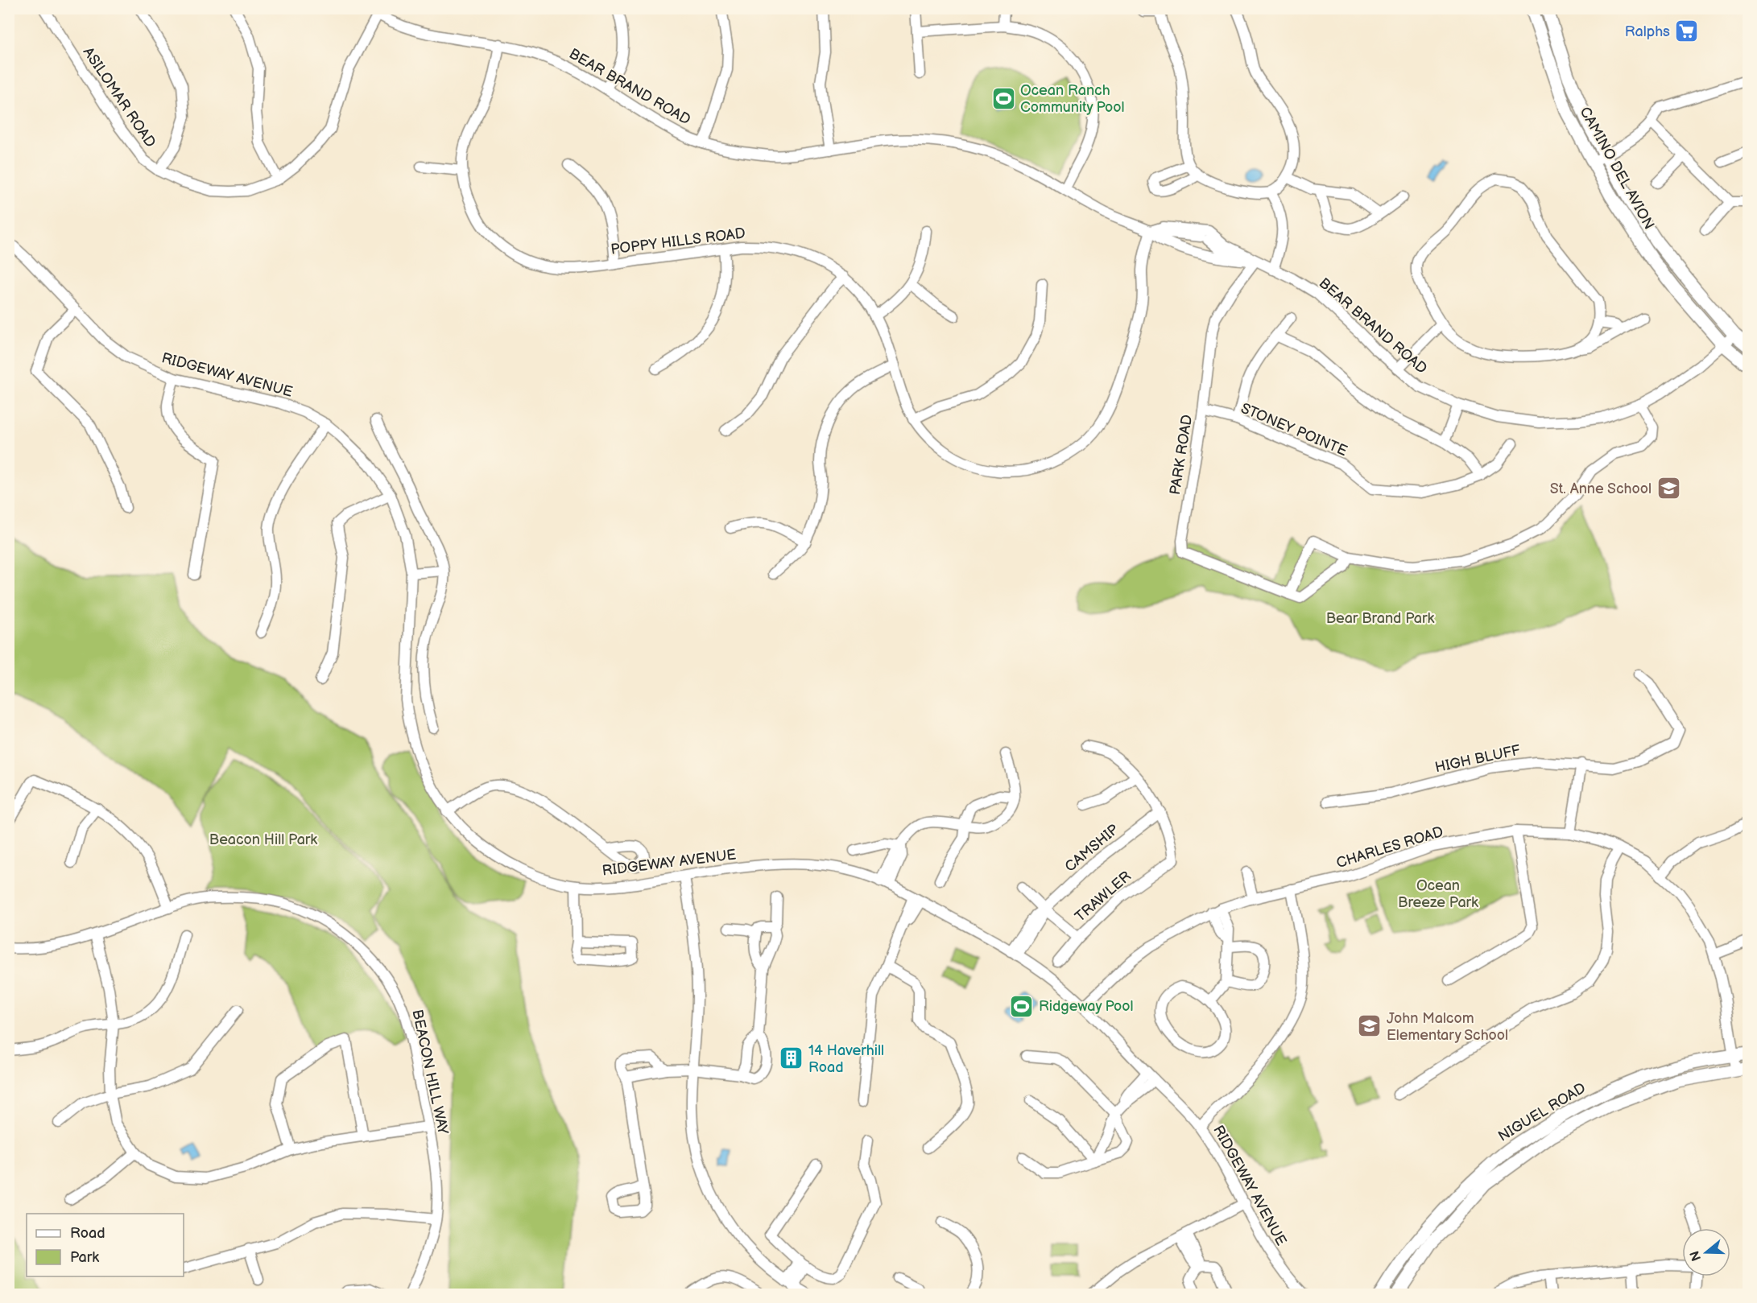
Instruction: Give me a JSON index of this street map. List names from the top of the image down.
{
  "streets": {
    "main road": ["CAMINO DEL AVION", "NIGUEL ROAD"],
    "street": [
      "BEAR BRAND ROAD",
      "ASILOMAR ROAD",
      "POPPY HILLS ROAD",
      "RIDGEWAY AVENUE",
      "STONEY POINTE",
      "PARK ROAD",
      "HIGH BLUFF",
      "CHARLES ROAD",
      "CAMSHIP",
      "TRAWLER",
      "BEACON HILL WAY"
    ]
  },
  "crossings": [
    ["BEAR BRAND ROAD", "ASILOMAR ROAD"],
    ["BEAR BRAND ROAD", "CAMINO DEL AVION"],
    ["BEAR BRAND ROAD", "POPPY HILLS ROAD"],
    ["BEAR BRAND ROAD", "PARK ROAD"],
    ["RIDGEWAY AVENUE", "CHARLES ROAD"],
    ["RIDGEWAY AVENUE", "CAMSHIP"],
    ["STONEY POINTE", "PARK ROAD"],
    ["CHARLES ROAD", "NIGUEL ROAD"],
    ["CAMSHIP", "TRAWLER"]
  ],
  "parks": ["Bear Brand Park", "Beacon Hill Park", "Ocean Breeze Park"],
  "places": {
    "supermarket": ["Ralphs"],
    "sports": ["Ocean Ranch Community Pool", "Ridgeway Pool"],
    "school or university": ["St. Anne School", "John Malcom Elementary School"],
    "building": ["14 Haverhill Road"]
  },
  "legend": ["Road", "Park"],
  "north": "left"
}
